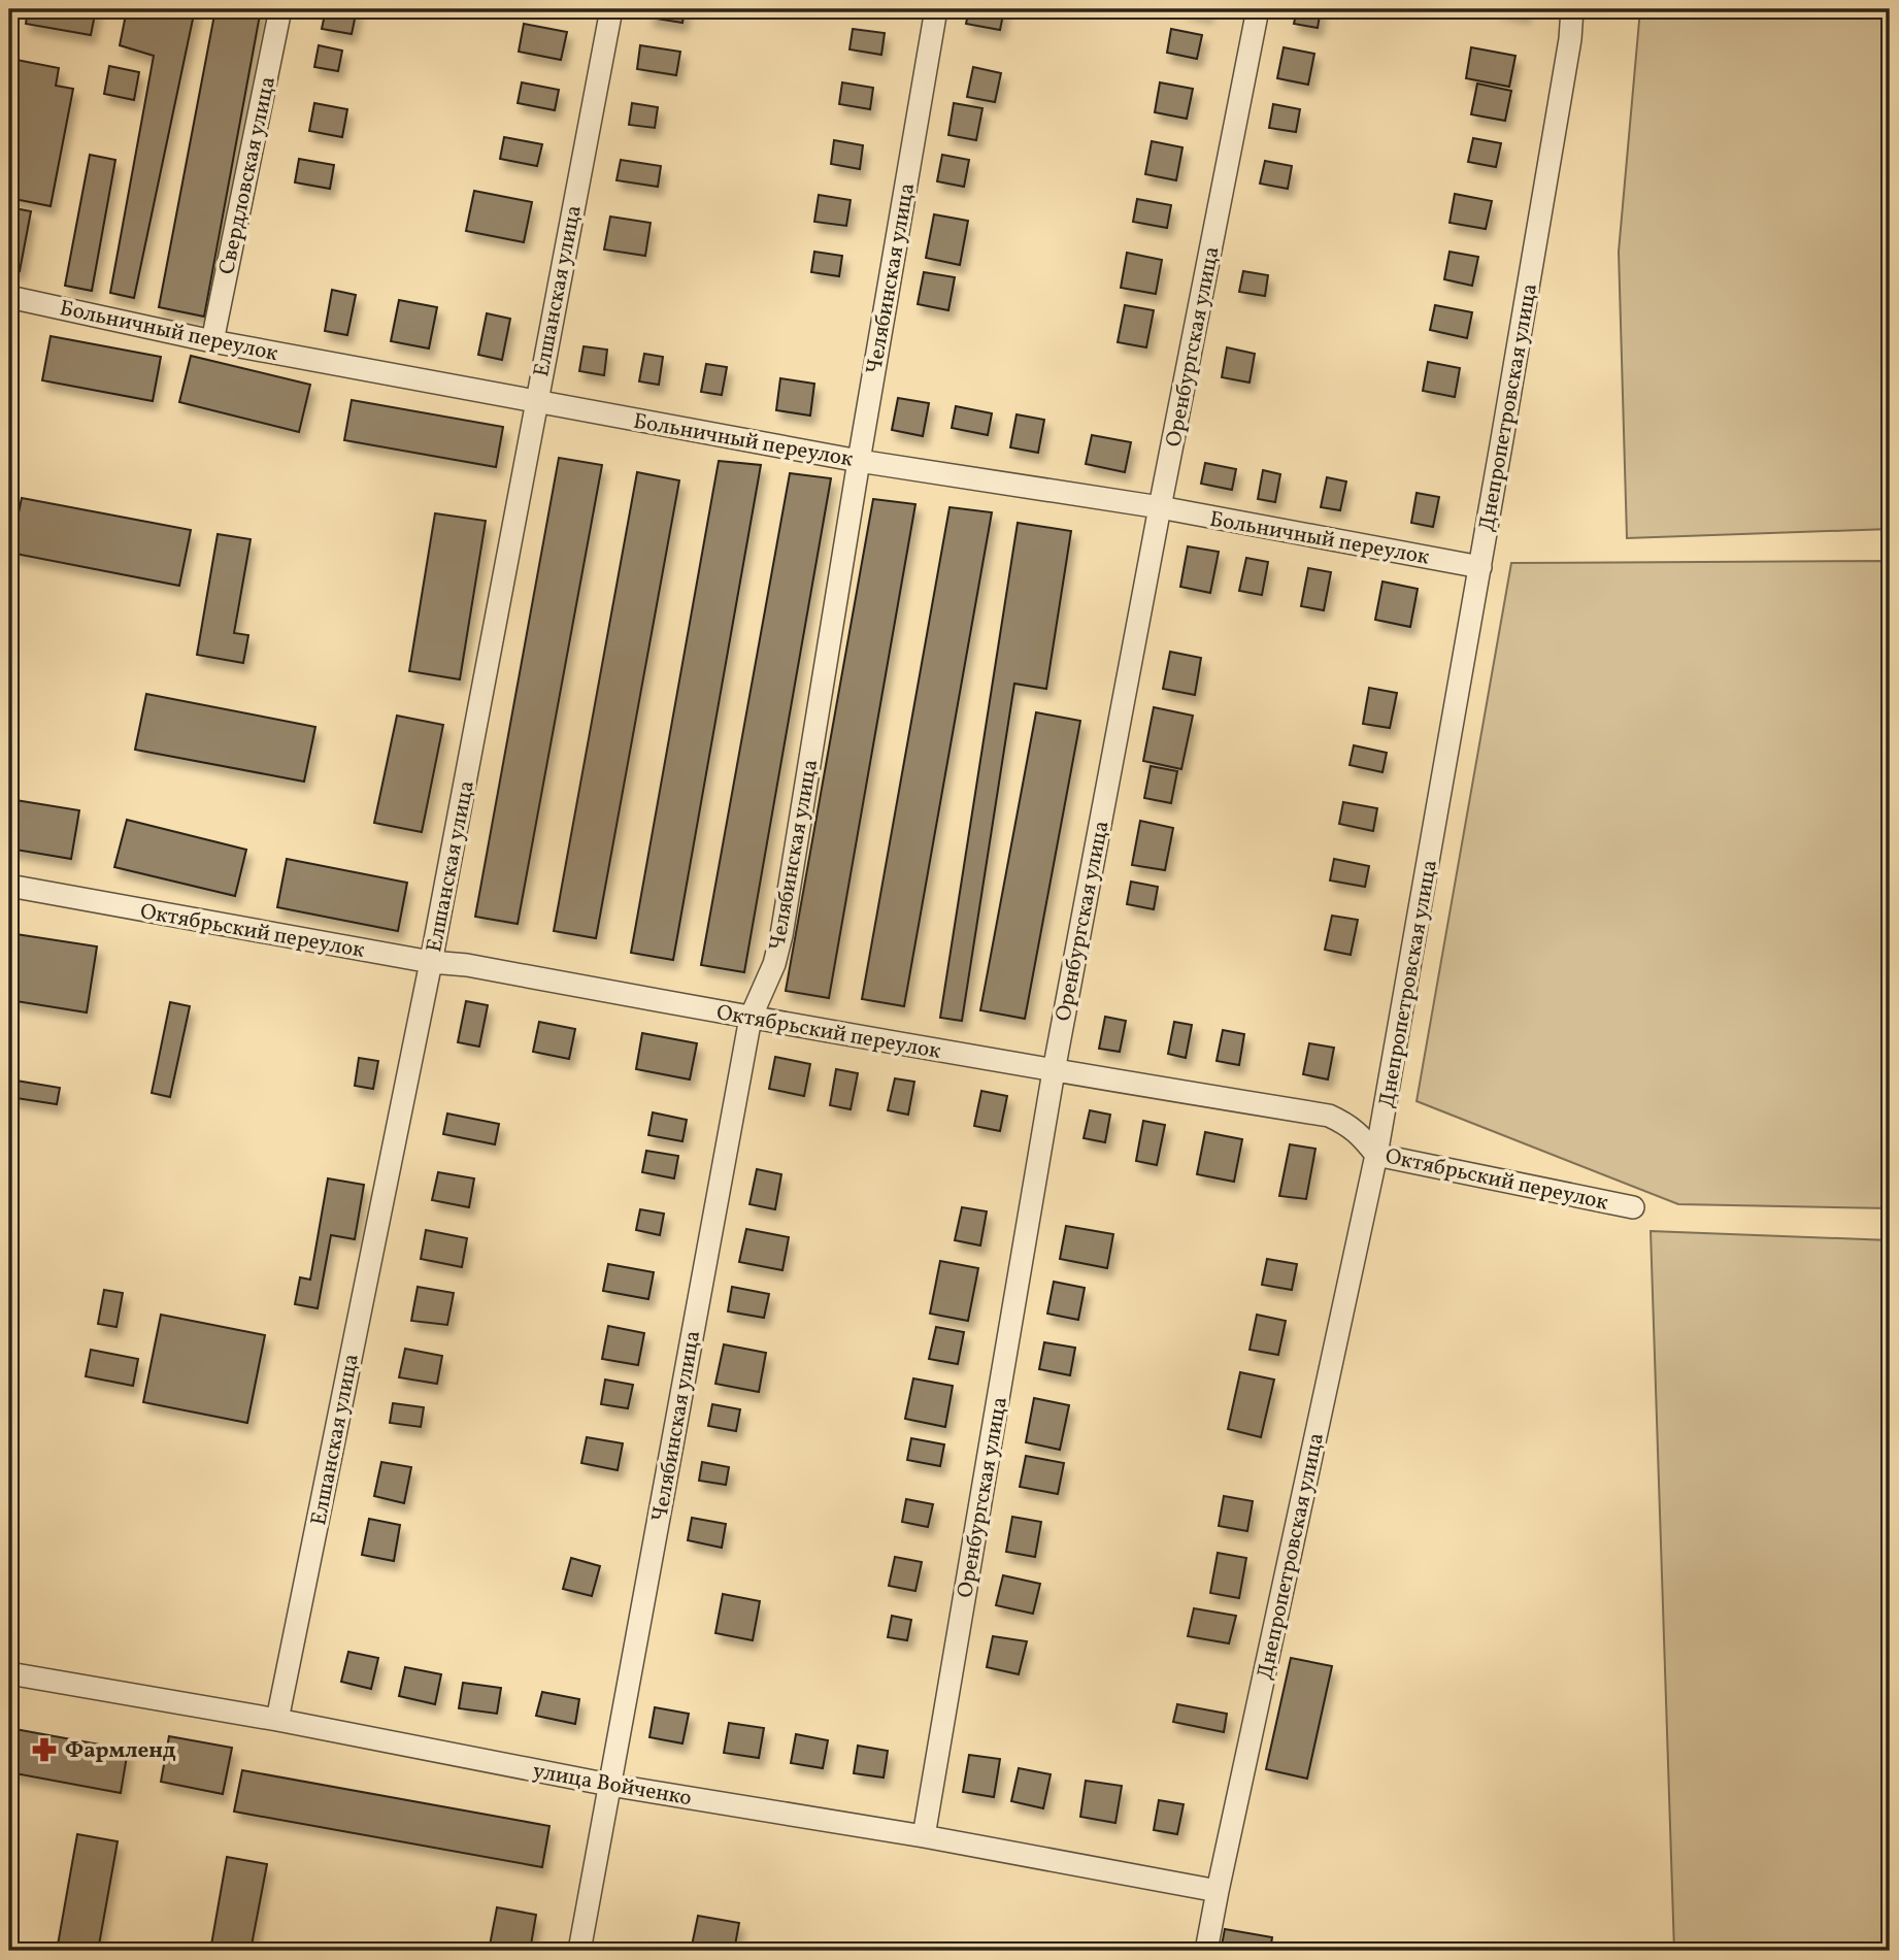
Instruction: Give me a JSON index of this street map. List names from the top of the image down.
{
  "streets": {
    "street": [
      "Свердловская улица",
      "Челябинская улица",
      "Елшанская улица",
      "Больничный переулок",
      "Оренбургская улица",
      "Днепропетровская улица",
      "Октябрьский переулок",
      "улица Войченко"
    ]
  },
  "crossings": [
    ["Свердловская улица", "Больничный переулок"],
    ["Челябинская улица", "Больничный переулок"],
    ["Челябинская улица", "Октябрьский переулок"],
    ["Челябинская улица", "улица Войченко"],
    ["Елшанская улица", "Больничный переулок"],
    ["Елшанская улица", "Октябрьский переулок"],
    ["Елшанская улица", "улица Войченко"],
    ["Больничный переулок", "Оренбургская улица"],
    ["Больничный переулок", "Днепропетровская улица"],
    ["Оренбургская улица", "Октябрьский переулок"],
    ["Оренбургская улица", "улица Войченко"],
    ["Днепропетровская улица", "Октябрьский переулок"],
    ["Днепропетровская улица", "улица Войченко"]
  ],
  "places": {
    "pharmacy": ["Фармленд"]
  }
}
